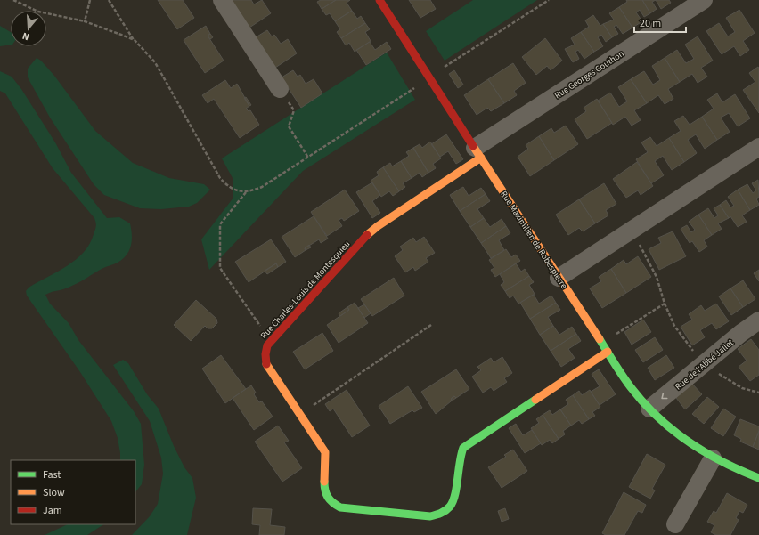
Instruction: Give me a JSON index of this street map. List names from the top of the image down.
{
  "streets": {
    "street": [
      "Rue Georges Couthon",
      "Rue Maximilien de Robespierre",
      "Rue Charles-Louis de Montesquieu",
      "Rue de l'Abbé Jallet"
    ]
  },
  "crossings": [
    ["Rue Georges Couthon", "Rue Maximilien de Robespierre"],
    ["Rue Georges Couthon", "Rue Charles-Louis de Montesquieu"],
    ["Rue Maximilien de Robespierre", "Rue Charles-Louis de Montesquieu"],
    ["Rue Maximilien de Robespierre", "Rue de l'Abbé Jallet"]
  ],
  "legend": ["Fast", "Slow", "Jam"],
  "scale_bar": "20 m",
  "north": "bottom"
}
